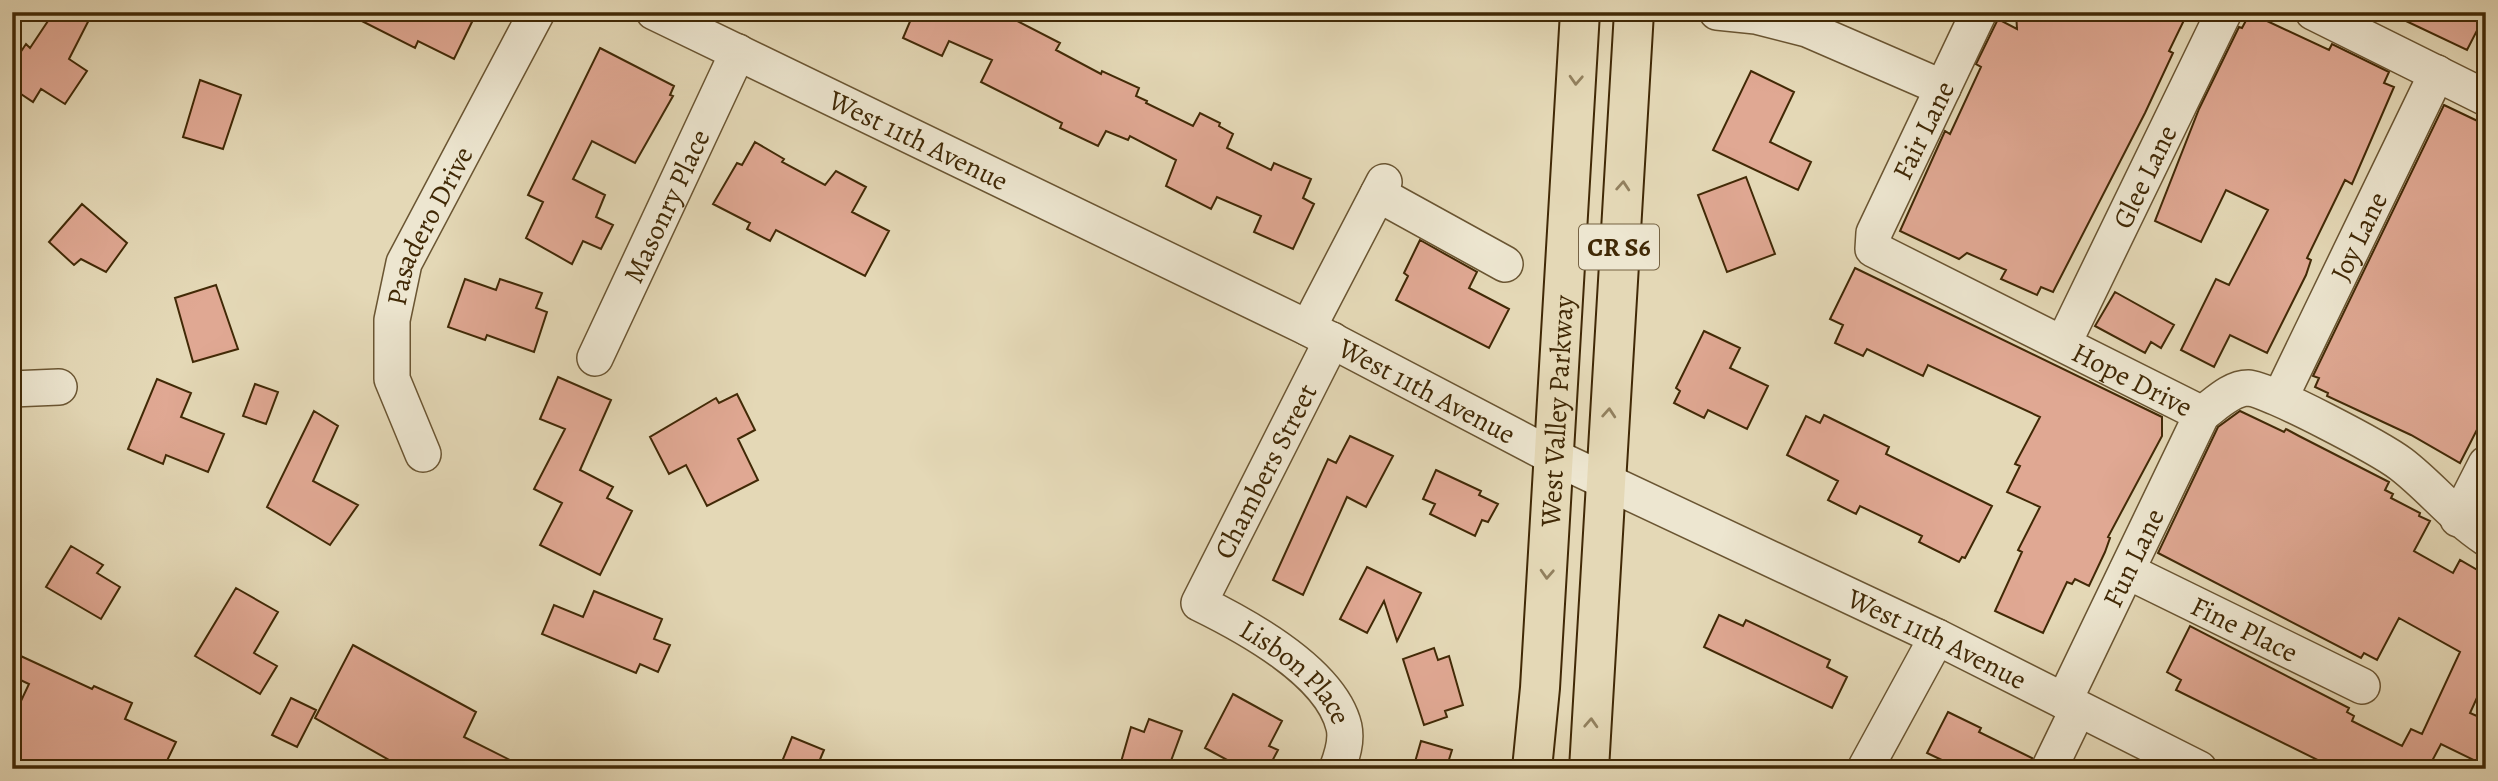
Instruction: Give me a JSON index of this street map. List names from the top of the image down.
{
  "streets": {
    "main road": ["CR S6", "West Valley Parkway"],
    "street": [
      "Fair Lane",
      "West 11th Avenue",
      "Glee Lane",
      "Masonry Place",
      "Pasadero Drive",
      "Joy Lane",
      "Hope Drive",
      "Chambers Street",
      "Fun Lane",
      "Fine Place",
      "Lisbon Place"
    ]
  },
  "crossings": [
    ["Fair Lane", "Hope Drive"],
    ["West 11th Avenue", "Masonry Place"],
    ["West 11th Avenue", "West Valley Parkway"],
    ["West 11th Avenue", "Chambers Street"],
    ["West 11th Avenue", "Fun Lane"],
    ["Glee Lane", "Hope Drive"],
    ["Joy Lane", "Hope Drive"],
    ["Hope Drive", "Fun Lane"],
    ["Chambers Street", "Lisbon Place"],
    ["Fun Lane", "Fine Place"]
  ]
}
